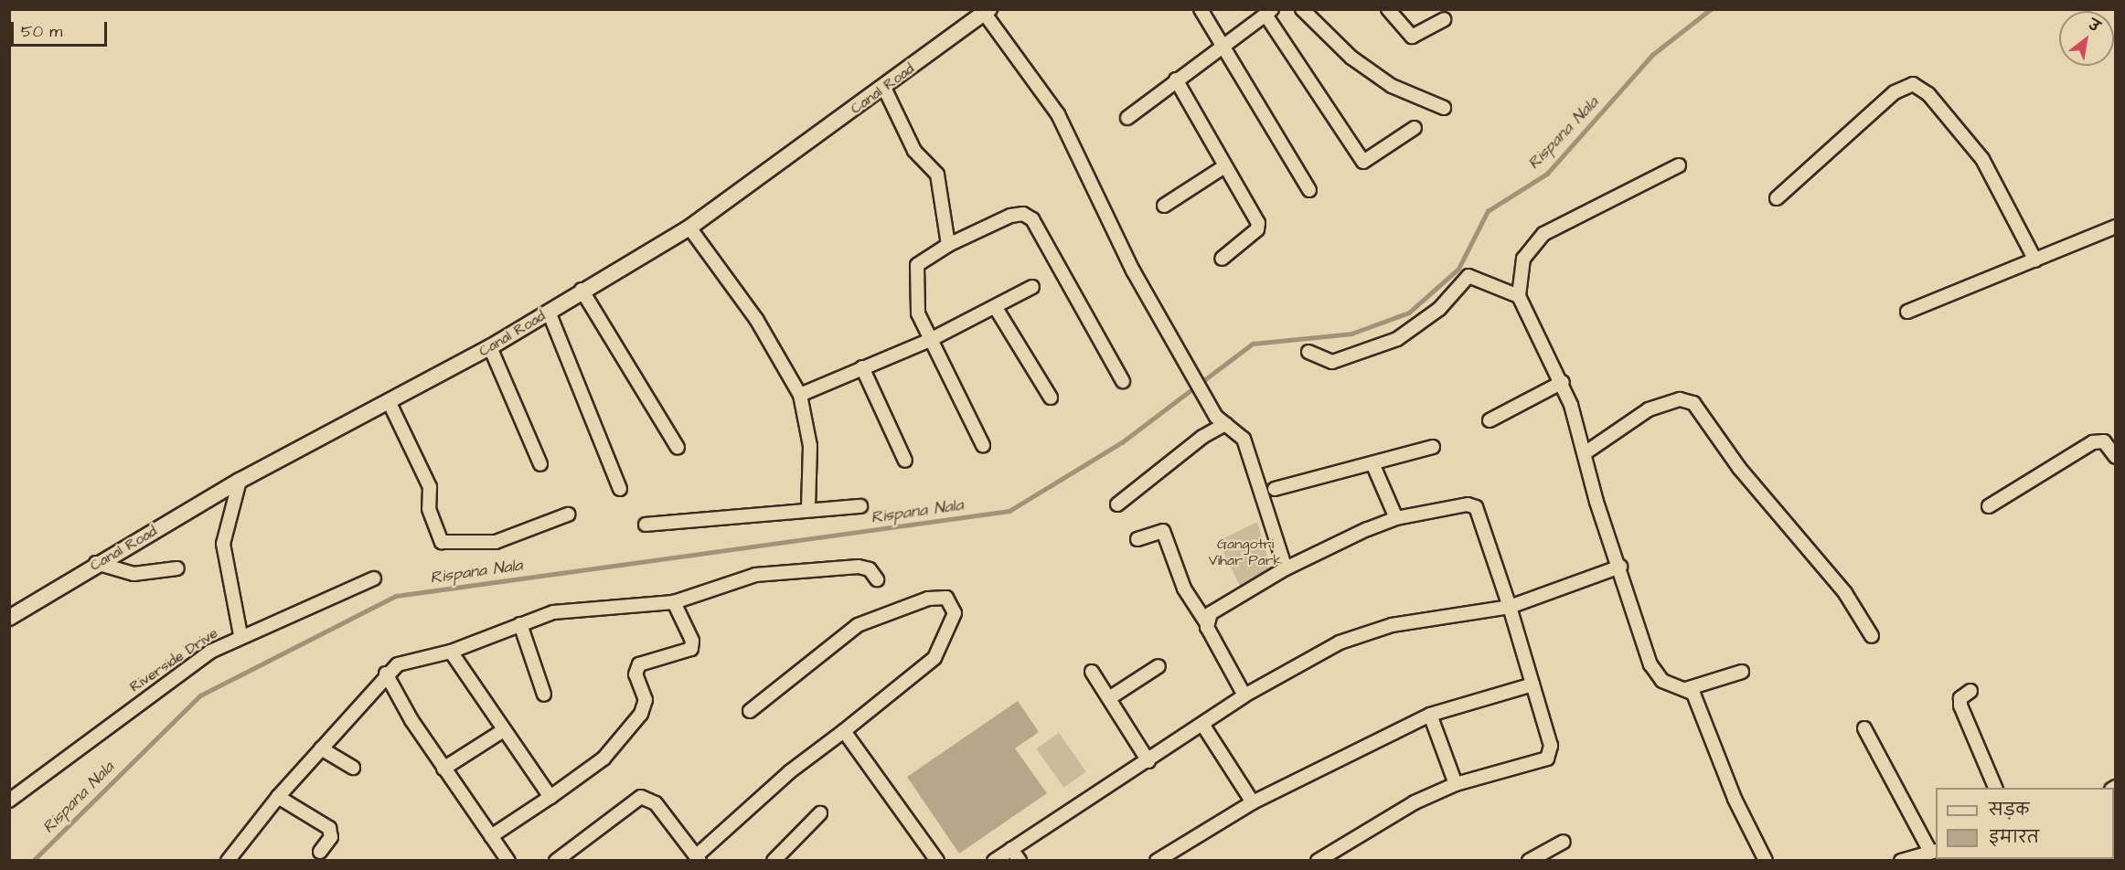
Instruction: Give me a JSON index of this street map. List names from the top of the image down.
{
  "streets": {
    "street": ["Canal Road", "Riverside Drive"]
  },
  "water": ["Rispana Nala"],
  "parks": ["Gangotri Vihar Park"],
  "legend": ["सड़क", "इमारत"],
  "scale_bar": "50 m",
  "north": "top right"
}
